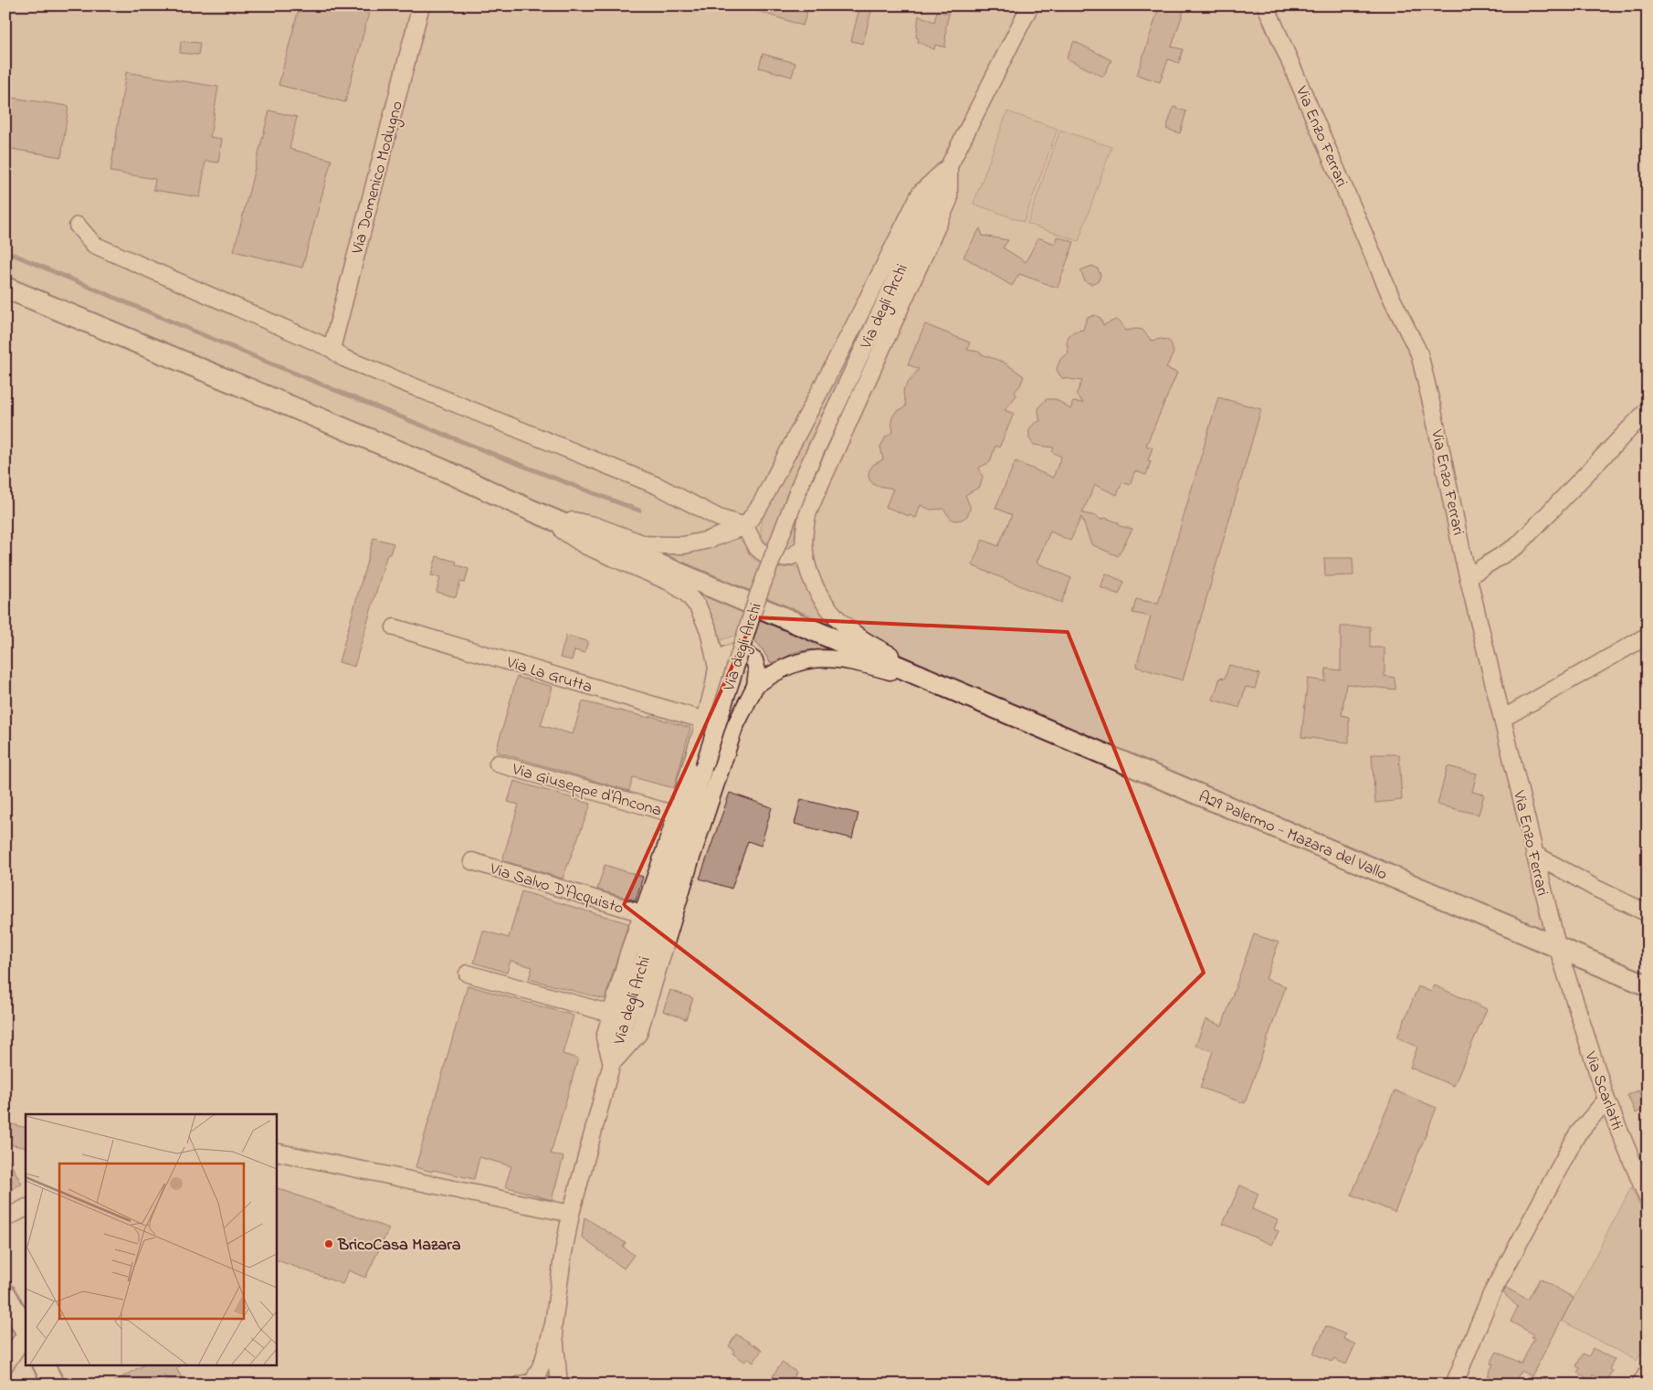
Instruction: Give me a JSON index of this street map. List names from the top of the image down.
{
  "streets": {
    "main road": ["A29 Palermo - Mazara del Vallo"],
    "street": [
      "Via Enzo Ferrari",
      "Via Domenico Modugno",
      "Via degli Archi",
      "Via La Grutta",
      "Via Giuseppe d'Ancona",
      "Via Salvo D'Acquisto",
      "Via Scarlatti"
    ]
  },
  "crossings": [
    ["Via Enzo Ferrari", "A29 Palermo - Mazara del Vallo"],
    ["Via Enzo Ferrari", "Via Scarlatti"]
  ],
  "places": ["BricoCasa Mazara"]
}
